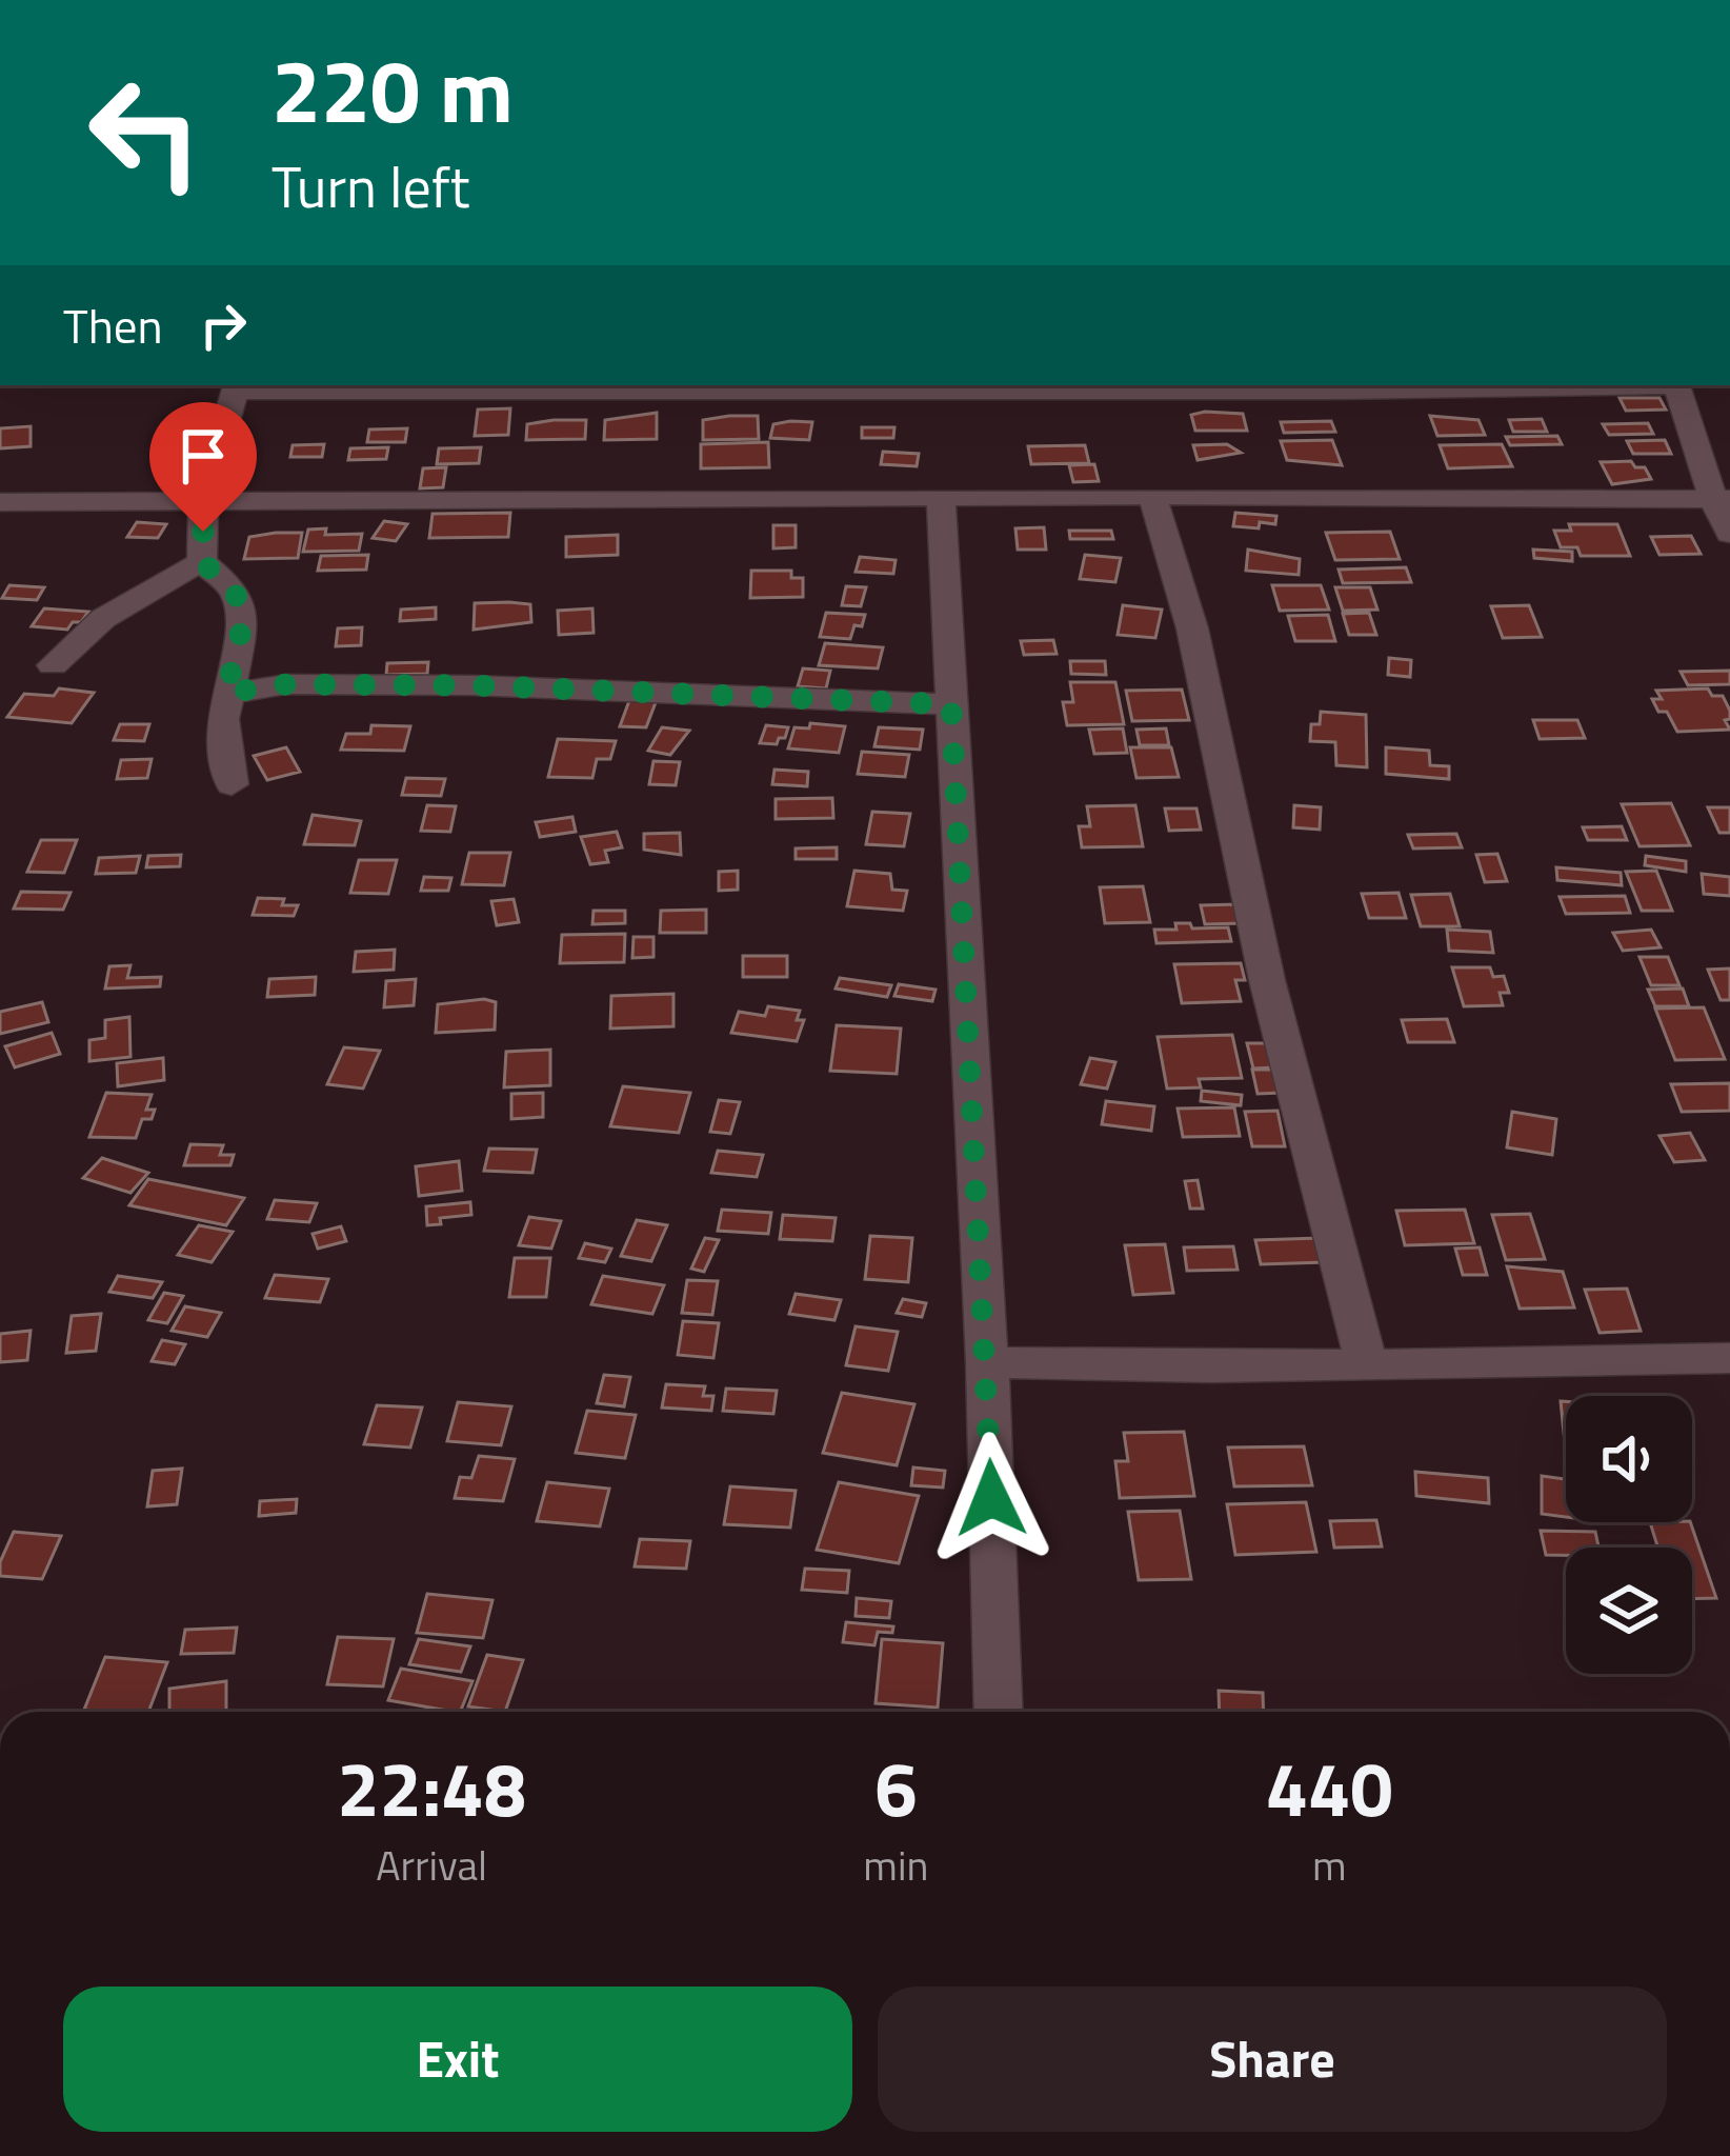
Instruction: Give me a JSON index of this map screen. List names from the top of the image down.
{
  "page": {
    "turn": ["220 m", "Turn left"],
    "then": "Then",
    "eta": [
      "22:48",
      "Arrival",
      "6",
      "min",
      "440",
      "m"
    ],
    "buttons": ["Exit", "Share"]
  }
}
